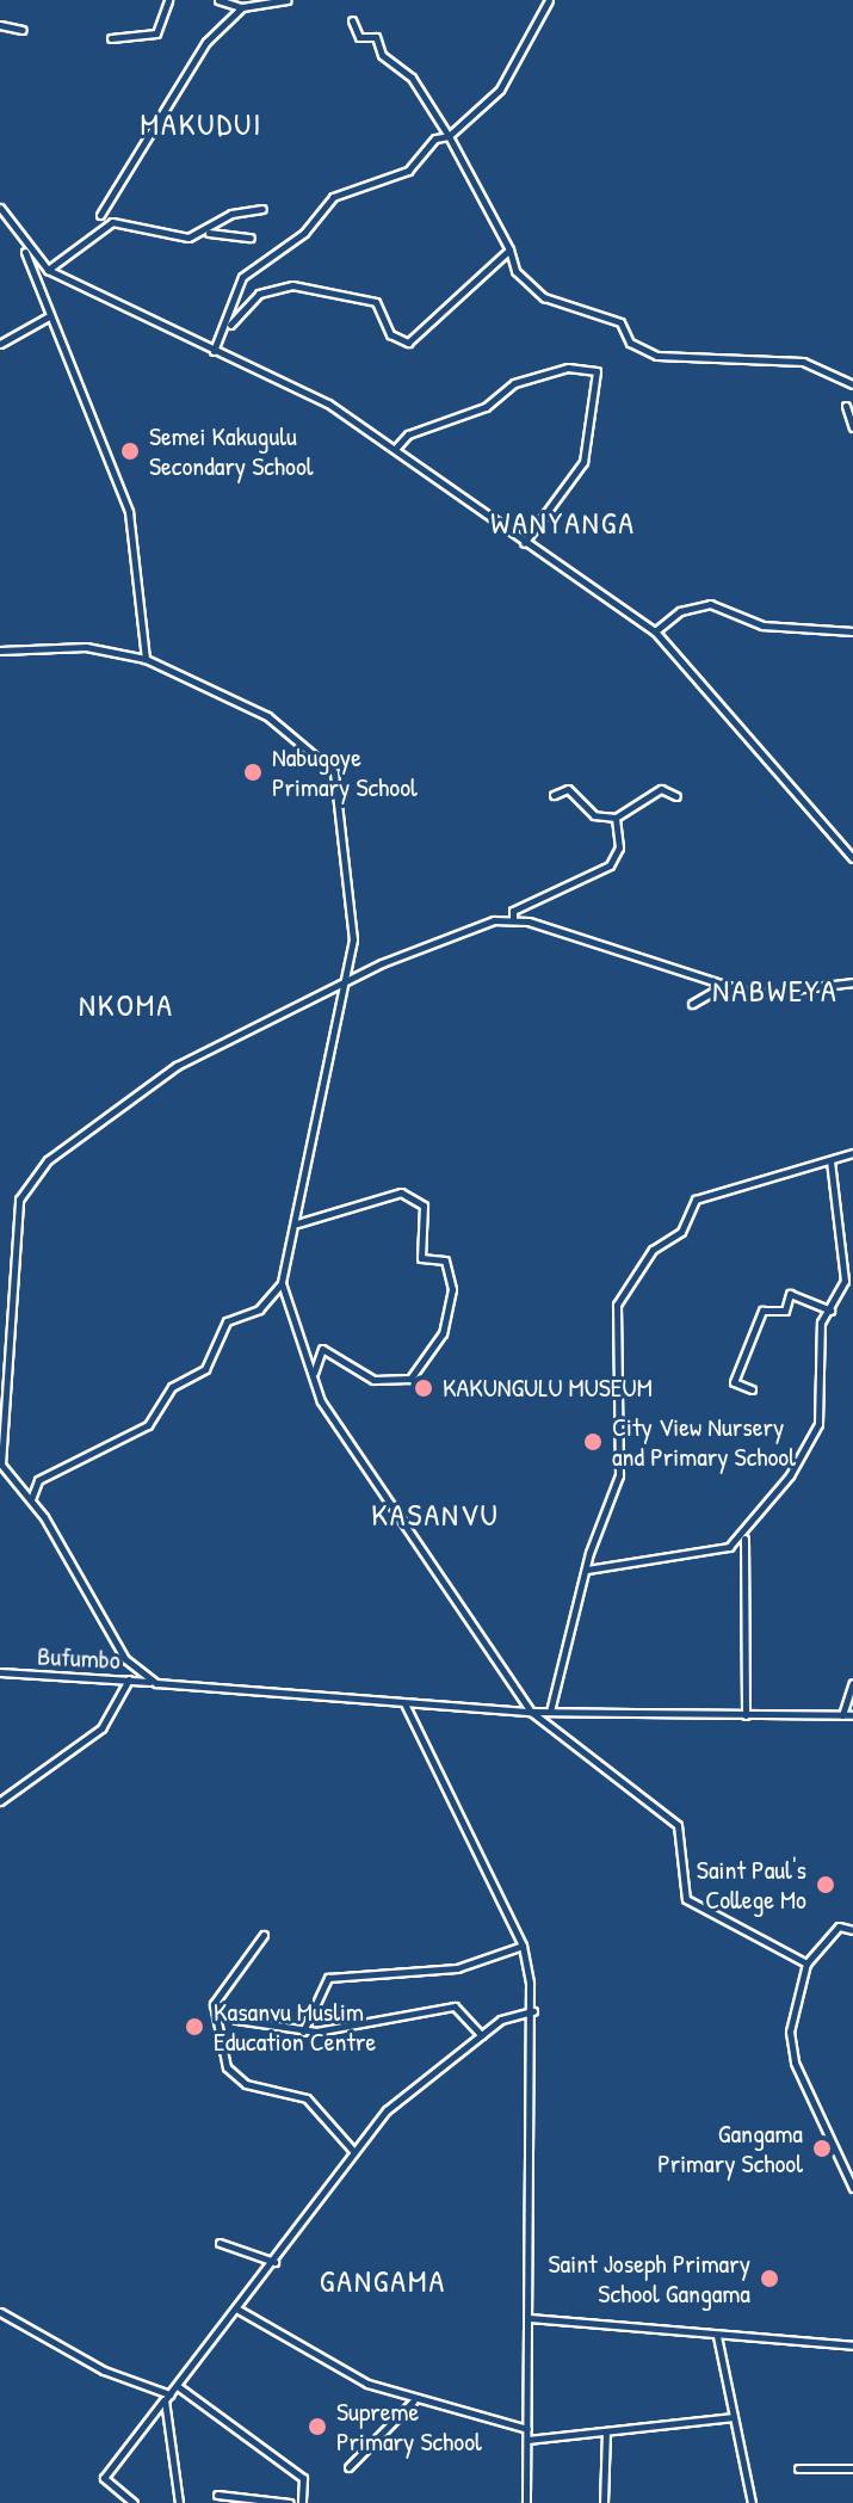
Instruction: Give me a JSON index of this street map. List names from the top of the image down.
{
  "streets": {
    "street": ["Bufumbo"]
  },
  "districts": [
    "MAKUDUI",
    "WANYANGA",
    "NABWEYA",
    "NKOMA",
    "KASANVU",
    "GANGAMA"
  ],
  "places": [
    "Semei Kakugulu Secondary School",
    "Nabugoye Primary School",
    "KAKUNGULU MUSEUM",
    "City View Nursery and Primary School",
    "Saint Paul's College Mo",
    "Kasanvu Muslim Education Centre",
    "Gangama Primary School",
    "Saint Joseph Primary School Gangama",
    "Supreme Primary School"
  ]
}
